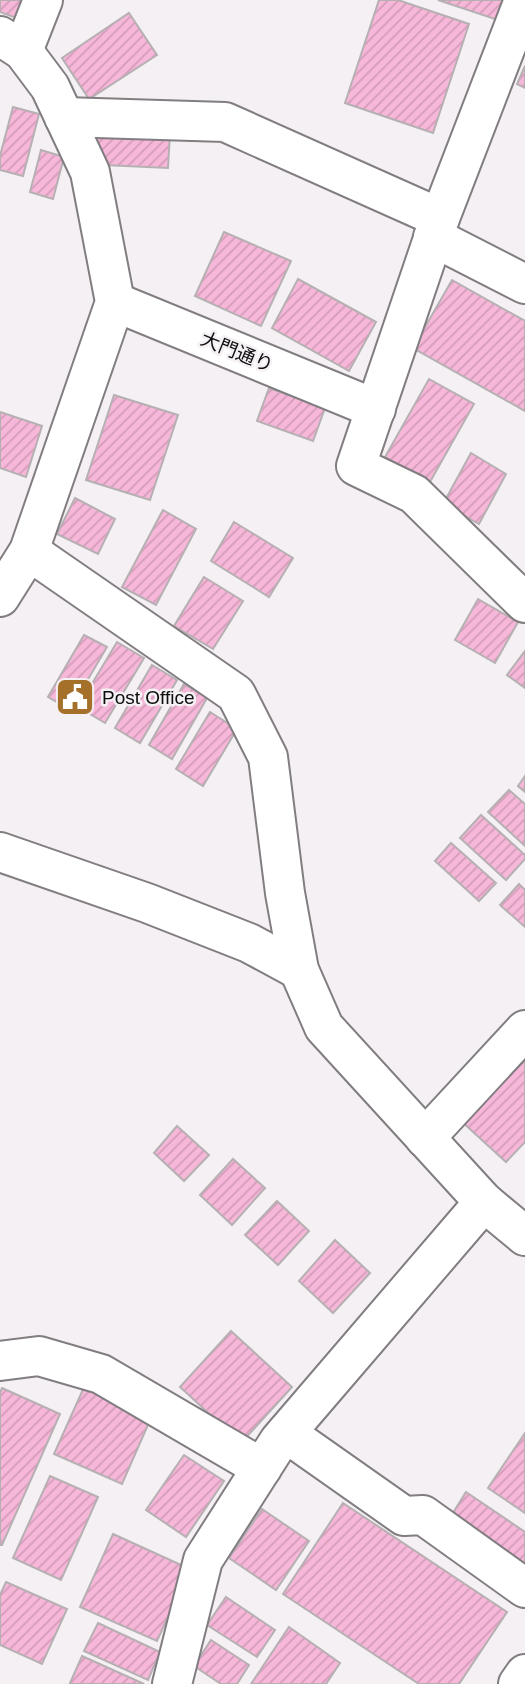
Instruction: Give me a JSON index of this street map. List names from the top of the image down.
{
  "streets": {
    "street": ["大門通り"]
  },
  "places": {
    "public building": ["Post Office"]
  }
}
